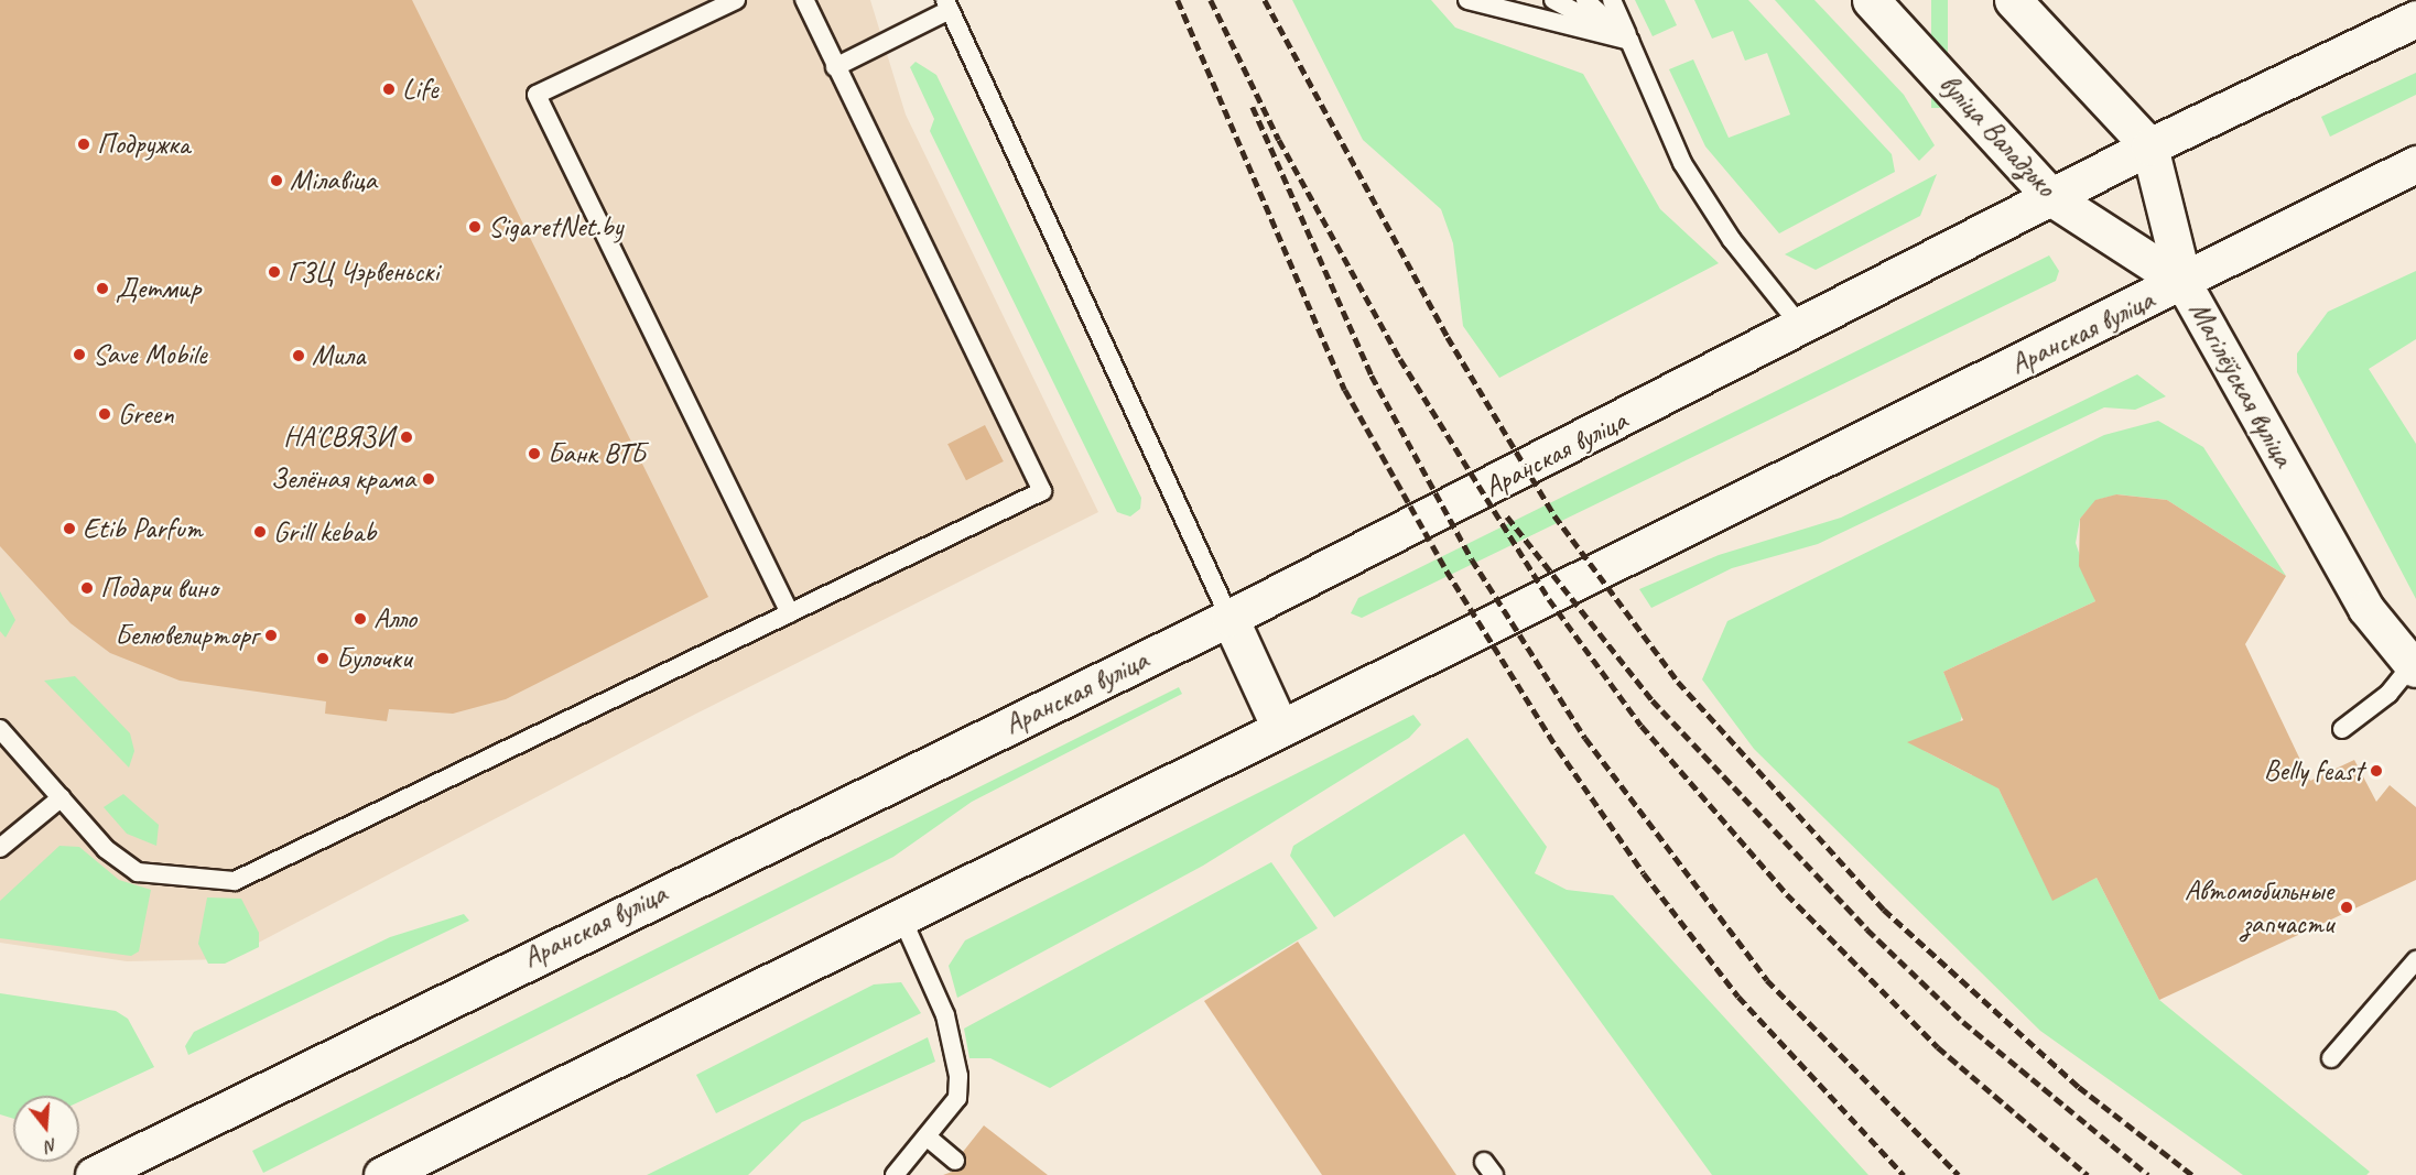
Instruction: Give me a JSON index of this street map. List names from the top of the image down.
{
  "streets": {
    "main road": ["вуліца Валадзько", "Аранская вуліца", "Магілёўская вуліца"]
  },
  "crossings": [
    ["вуліца Валадзько", "Аранская вуліца"],
    ["вуліца Валадзько", "Магілёўская вуліца"],
    ["Аранская вуліца", "Магілёўская вуліца"]
  ],
  "places": [
    "Life",
    "Подружка",
    "Мілавіца",
    "SigaretNet.by",
    "ГЗЦ Чэрвеньскі",
    "Детмир",
    "Save Mobile",
    "Мила",
    "Green",
    "НА'СВЯЗИ",
    "Банк ВТБ",
    "Зелёная крама",
    "Etib Parfum",
    "Grill kebab",
    "Подари вино",
    "Алло",
    "Белювелирторг",
    "Булочки",
    "Belly feast",
    "Автомобильные запчасти"
  ],
  "north": "bottom"
}
